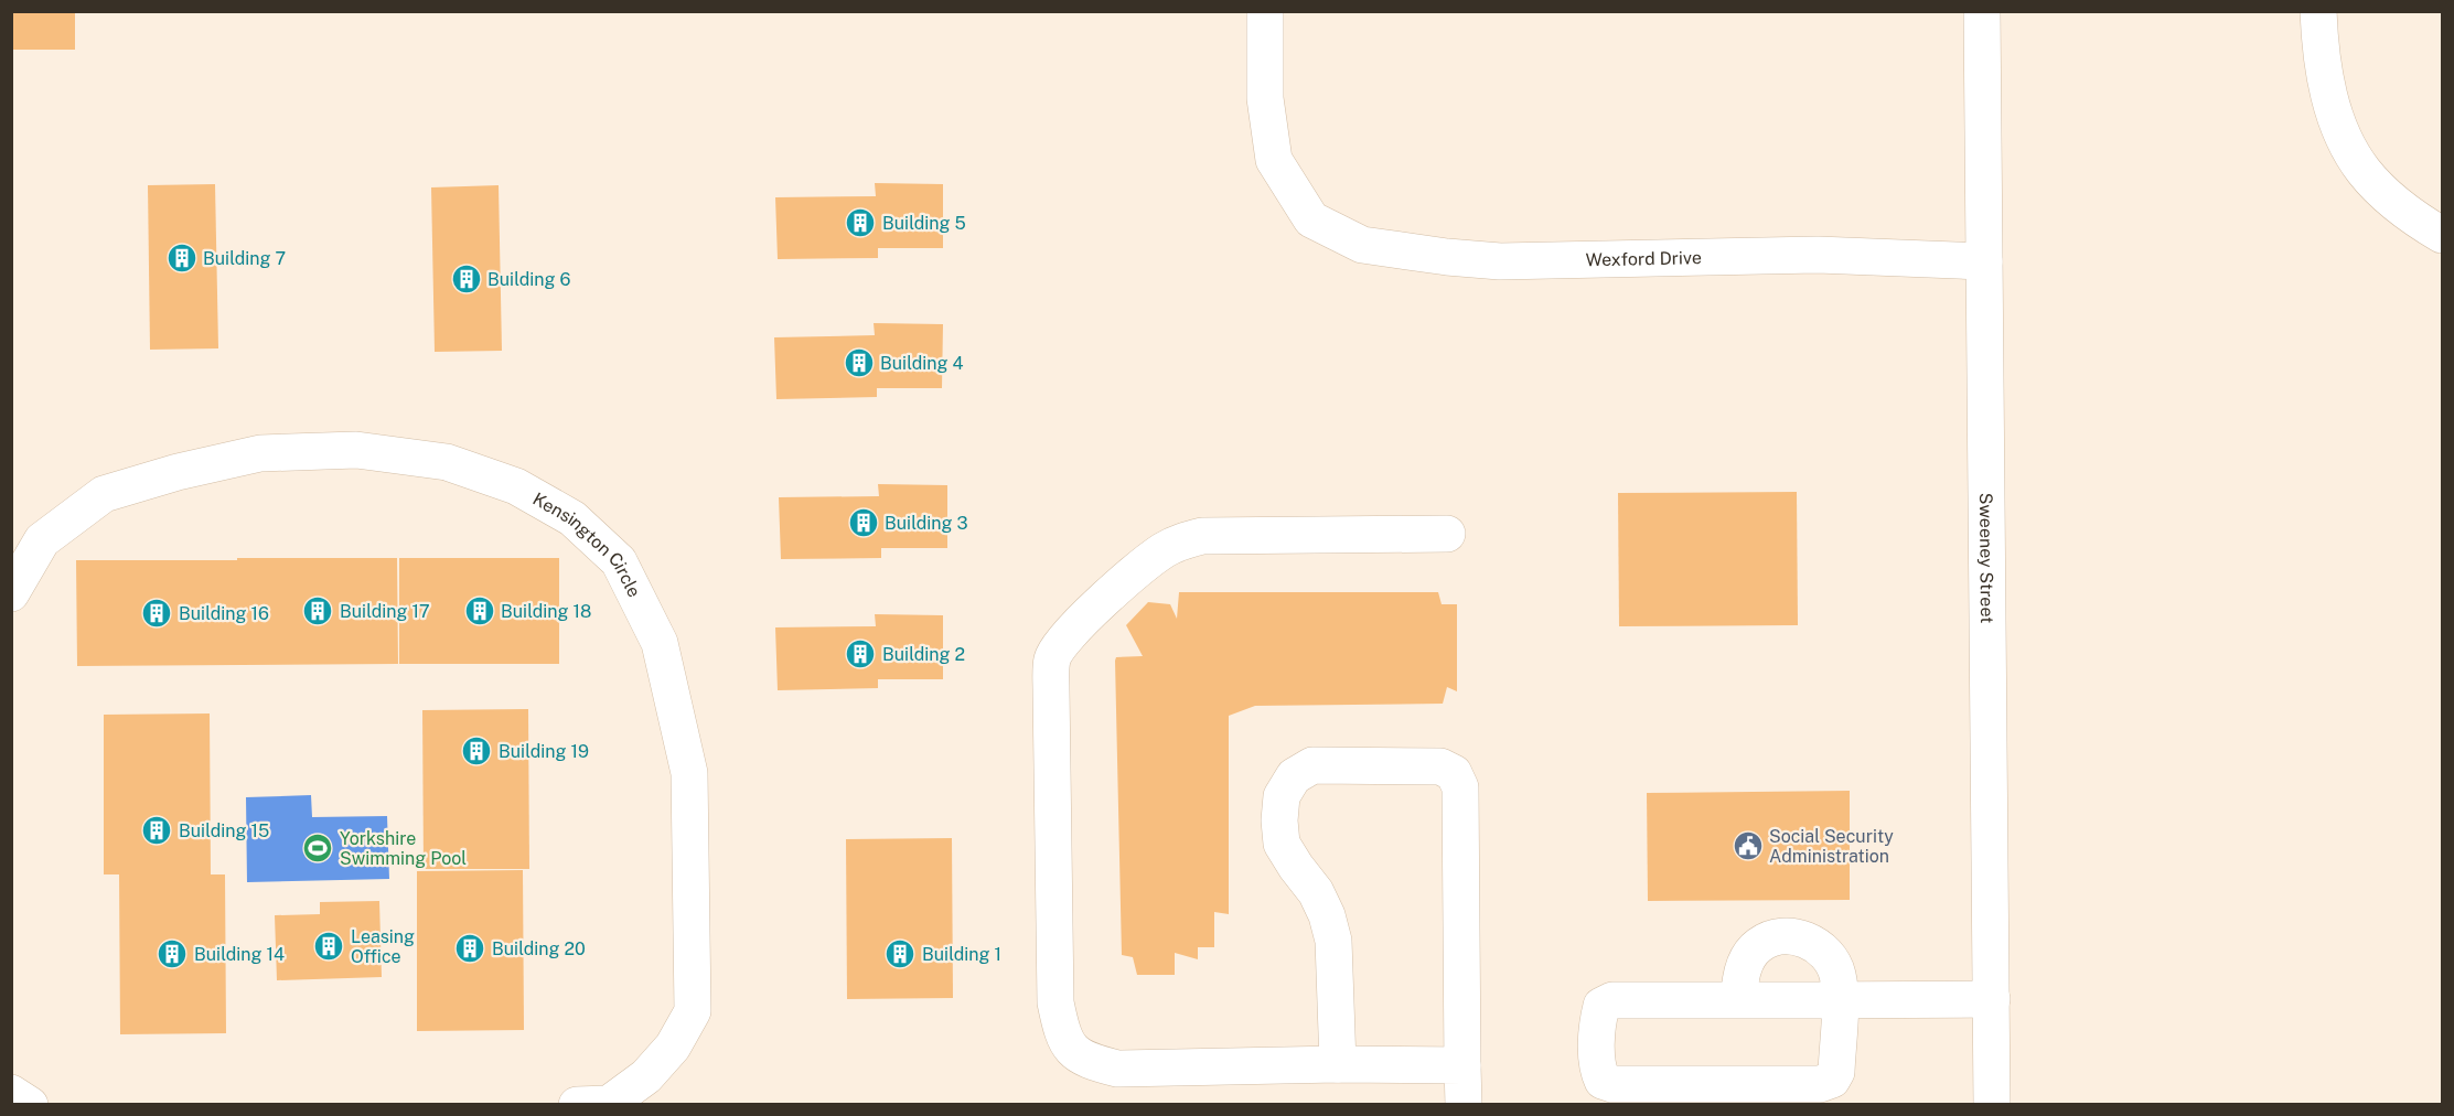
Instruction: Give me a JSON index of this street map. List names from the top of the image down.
{
  "streets": {
    "street": ["Wexford Drive", "Kensington Circle", "Sweeney Street"]
  },
  "crossings": [
    ["Wexford Drive", "Sweeney Street"]
  ],
  "places": {
    "building": [
      "Building 5",
      "Building 7",
      "Building 6",
      "Building 4",
      "Building 3",
      "Building 17",
      "Building 18",
      "Building 16",
      "Building 2",
      "Building 19",
      "Building 15",
      "Leasing Office",
      "Building 20",
      "Building 14",
      "Building 1"
    ],
    "public building": ["Social Security Administration"],
    "sports": ["Yorkshire Swimming Pool"]
  }
}
